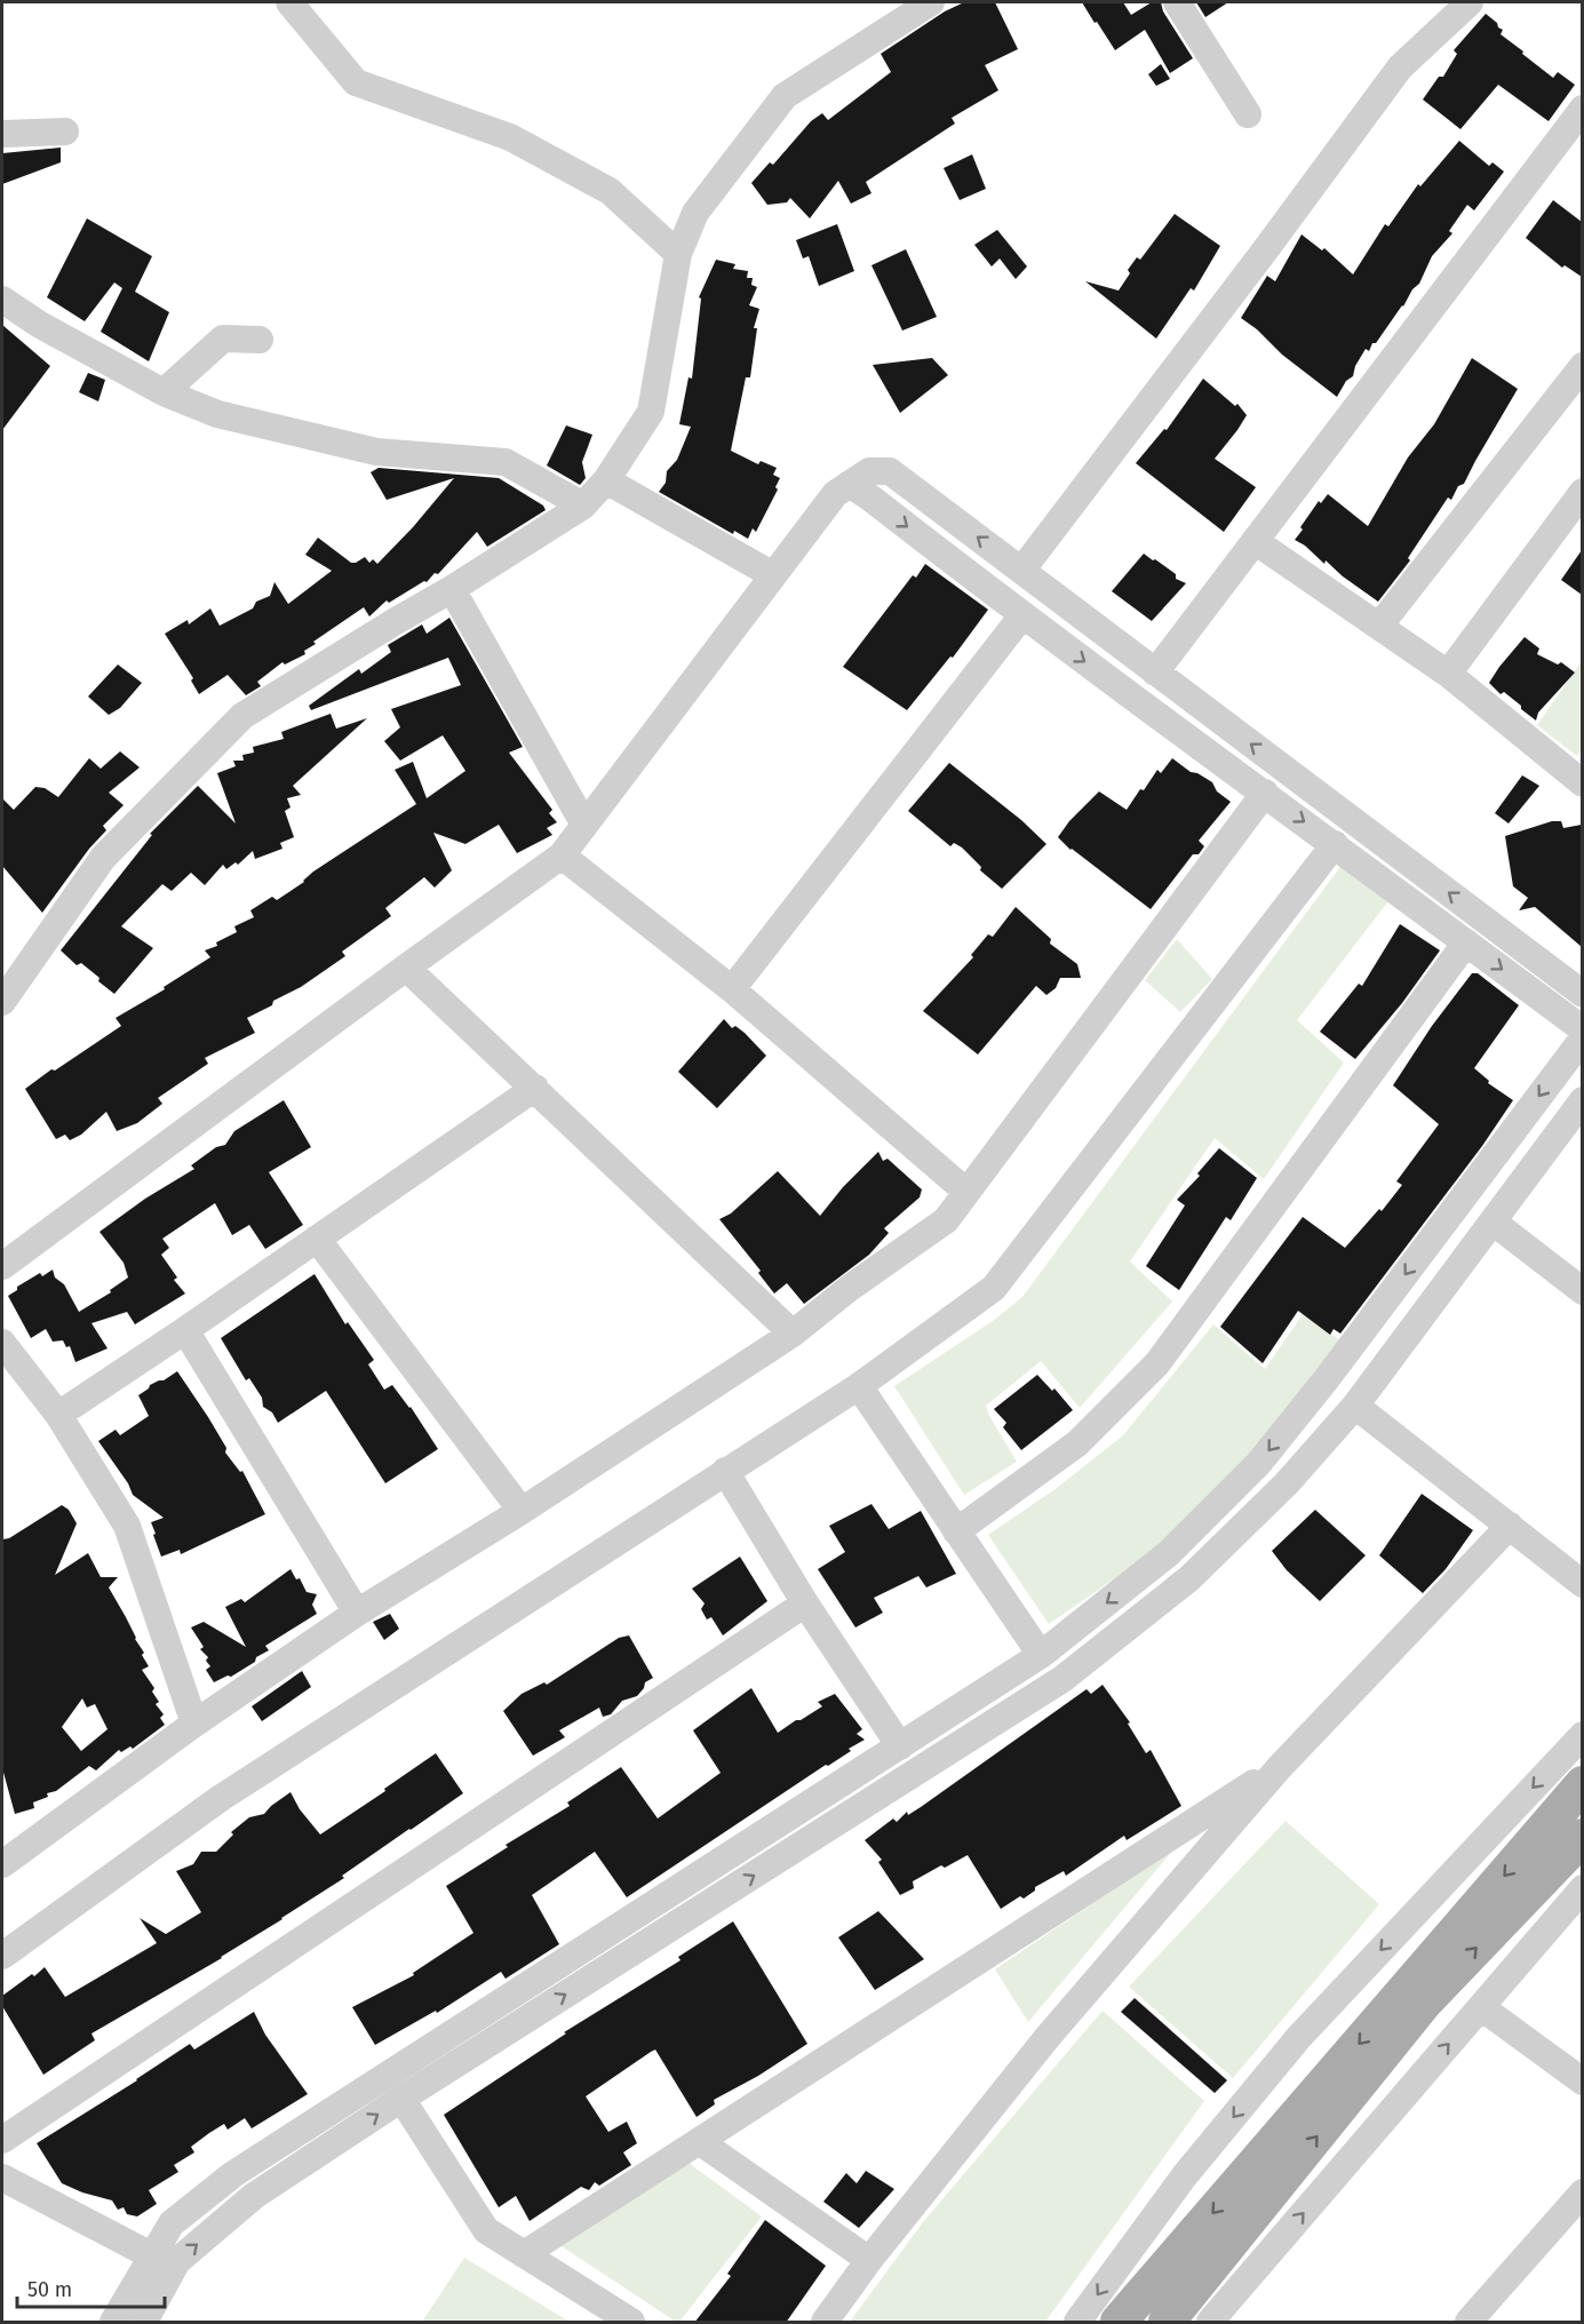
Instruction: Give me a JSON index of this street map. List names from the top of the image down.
{
  "scale_bar": "50 m"
}
